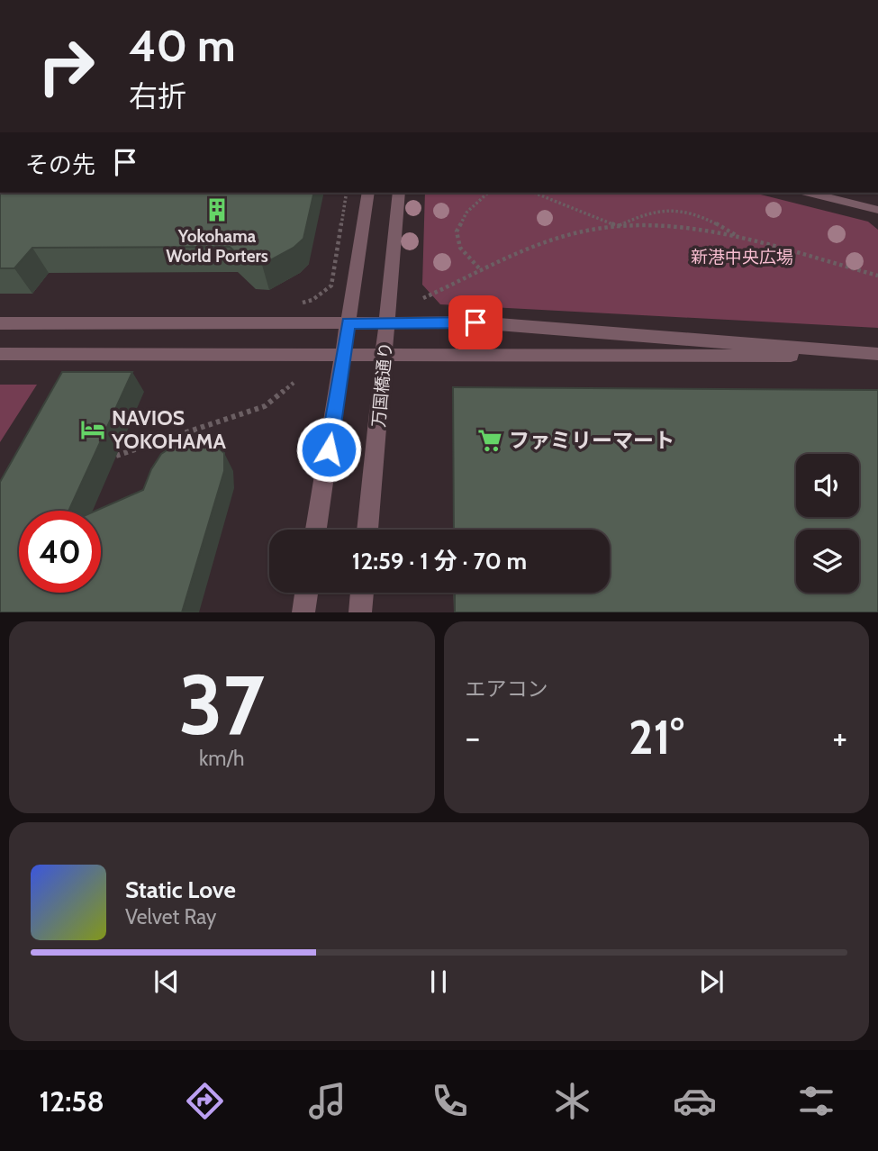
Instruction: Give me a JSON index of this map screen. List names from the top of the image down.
{
  "streets": {
    "street": ["万国橋通り"]
  },
  "parks": ["新港中央広場"],
  "places": {
    "building": ["Yokohama World Porters"],
    "hotel": ["NAVIOS YOKOHAMA"],
    "supermarket": ["ファミリーマート"]
  },
  "page": {
    "turn": ["40 m", "右折"],
    "then": "その先",
    "limit": "40",
    "trip": "12:59 · 1 分 · 70 m",
    "tile": [
      ["37", "km/h"],
      "エアコン"
    ],
    "heat": ["−", "21°", "+"],
    "song": ["Static Love", "Velvet Ray"],
    "tabs": "12:58"
  }
}
